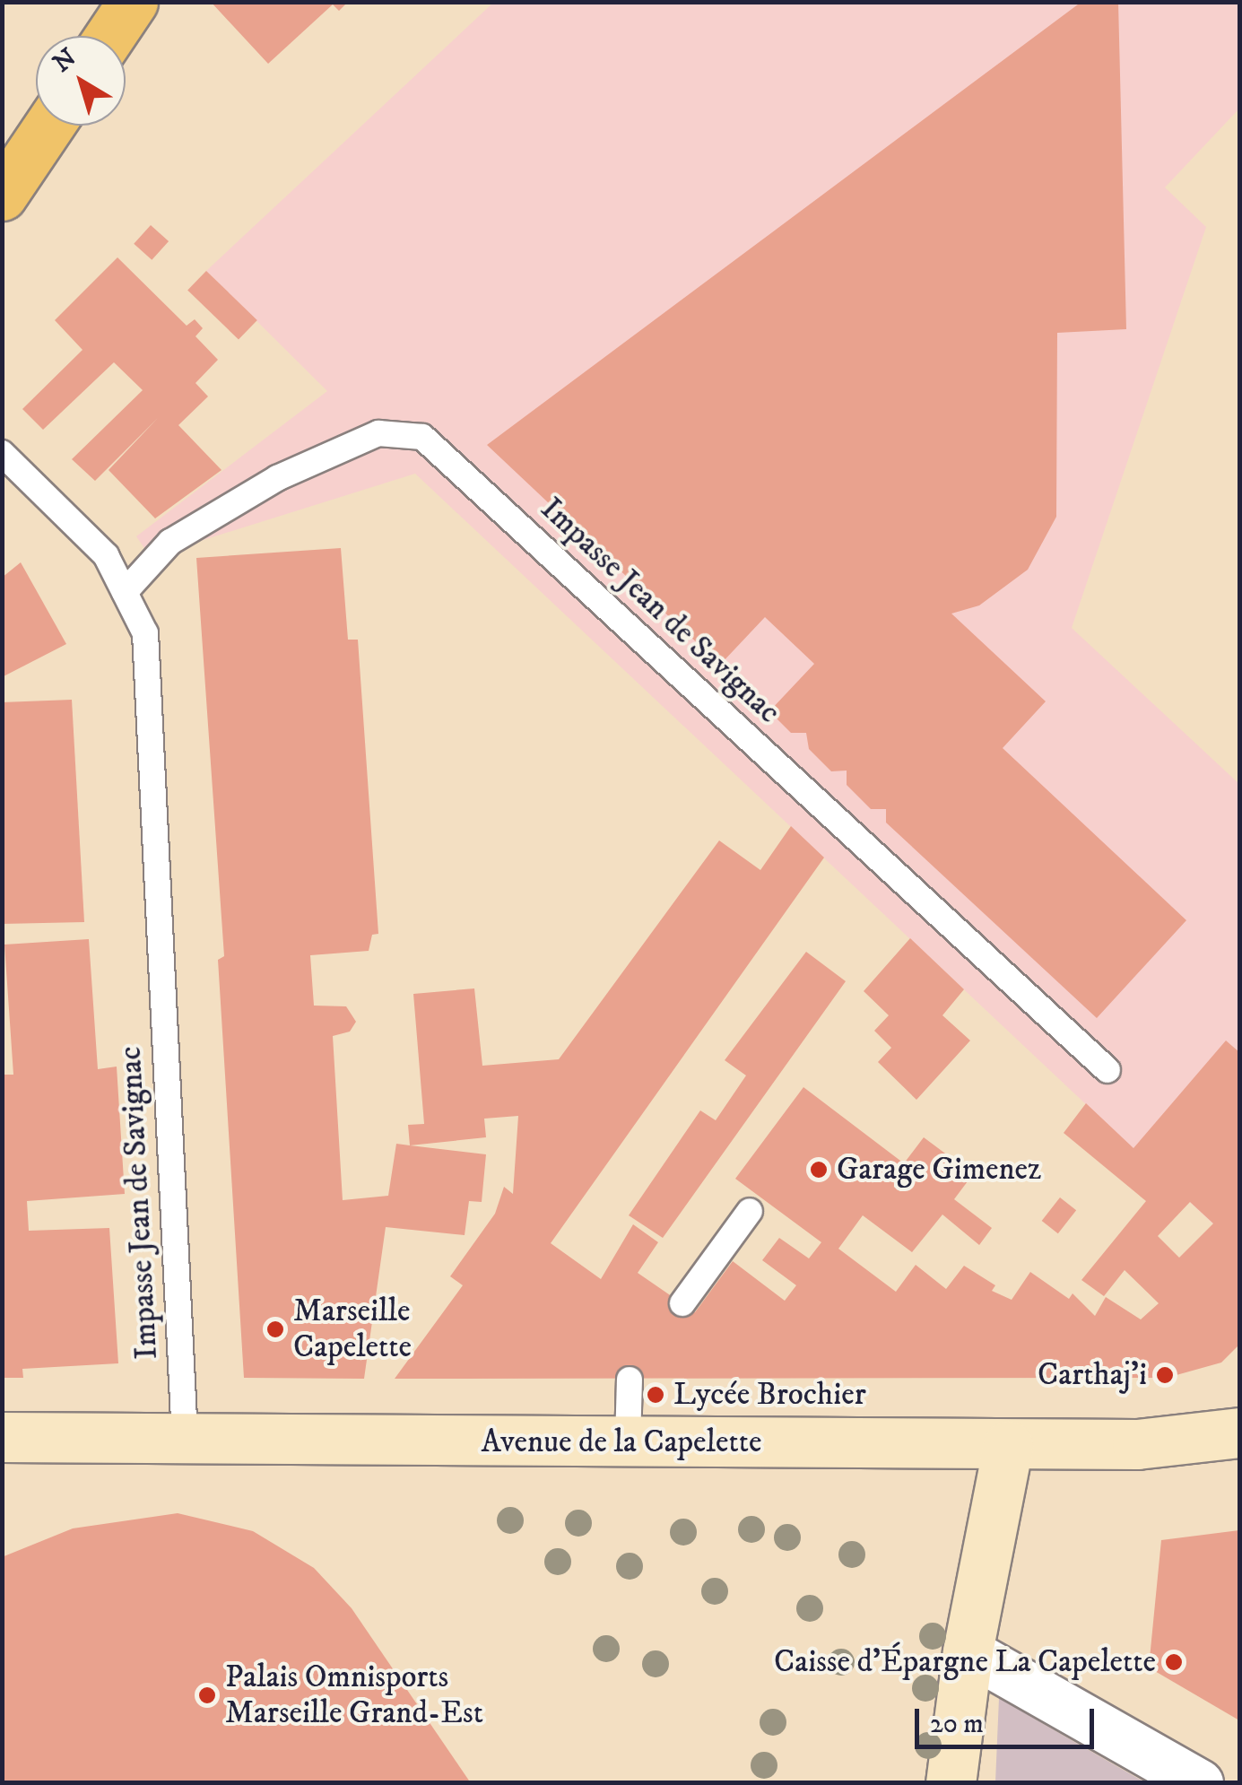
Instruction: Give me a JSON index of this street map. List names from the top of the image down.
{
  "streets": {
    "street": ["Avenue de la Capelette"],
    "lane": ["Impasse Jean de Savignac"]
  },
  "crossings": [
    ["Impasse Jean de Savignac", "Avenue de la Capelette"]
  ],
  "places": [
    "Garage Gimenez",
    "Marseille Capelette",
    "Carthaj'i",
    "Lycée Brochier",
    "Caisse d'Épargne La Capelette",
    "Palais Omnisports Marseille Grand-Est"
  ],
  "scale_bar": "20 m",
  "north": "top left"
}
